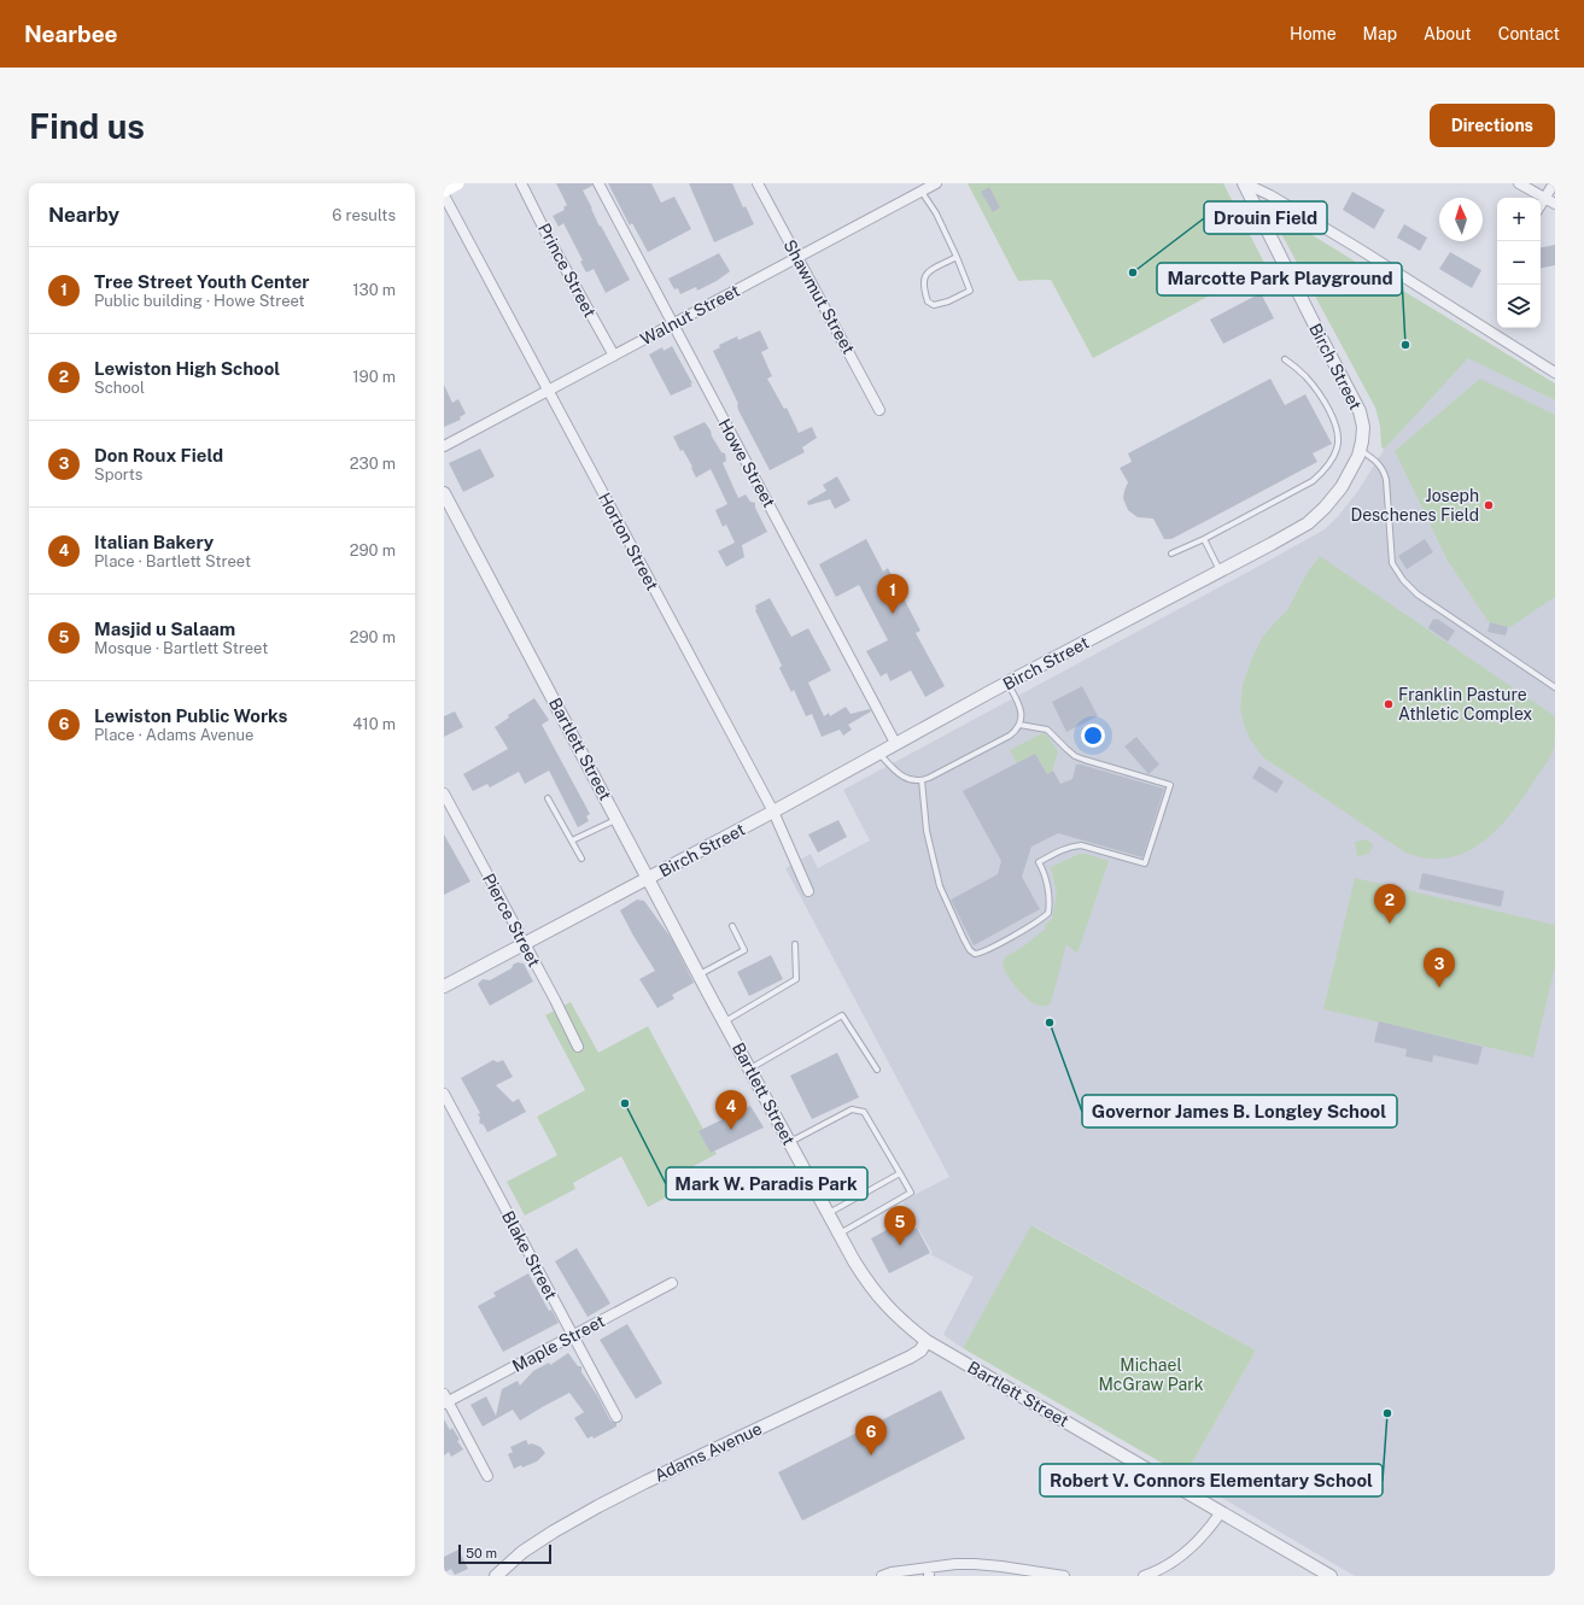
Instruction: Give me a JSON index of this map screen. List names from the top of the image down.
{
  "streets": {
    "street": [
      "Prince Street",
      "Shawmut Street",
      "Walnut Street",
      "Birch Street",
      "Howe Street",
      "Horton Street",
      "Bartlett Street",
      "Pierce Street",
      "Blake Street",
      "Maple Street",
      "Adams Avenue"
    ]
  },
  "crossings": [
    ["Prince Street", "Walnut Street"],
    ["Shawmut Street", "Walnut Street"],
    ["Walnut Street", "Howe Street"],
    ["Walnut Street", "Horton Street"],
    ["Birch Street", "Howe Street"],
    ["Birch Street", "Horton Street"],
    ["Birch Street", "Bartlett Street"],
    ["Birch Street", "Pierce Street"],
    ["Bartlett Street", "Adams Avenue"],
    ["Blake Street", "Maple Street"]
  ],
  "parks": ["Michael McGraw Park"],
  "places": [
    "Drouin Field",
    "Marcotte Park Playground",
    "Joseph Deschenes Field",
    "Franklin Pasture Athletic Complex",
    "Governor James B. Longley School",
    "Mark W. Paradis Park",
    "Robert V. Connors Elementary School"
  ],
  "scale_bar": "50 m",
  "north": "top",
  "page": {
    "header": "Nearbee",
    "nav": [
      "Home",
      "Map",
      "About",
      "Contact"
    ],
    "buttons": "Directions",
    "title": "Find us",
    "heading": ["Nearby", "6 results"],
    "map_buttons": ["+", "−"],
    "list": [
      {
        "mark": "1",
        "name": "Tree Street Youth Center",
        "note": "Public building · Howe Street",
        "value": "130 m"
      },
      {
        "mark": "2",
        "name": "Lewiston High School",
        "note": "School",
        "value": "190 m"
      },
      {
        "mark": "3",
        "name": "Don Roux Field",
        "note": "Sports",
        "value": "230 m"
      },
      {
        "mark": "4",
        "name": "Italian Bakery",
        "note": "Place · Bartlett Street",
        "value": "290 m"
      },
      {
        "mark": "5",
        "name": "Masjid u Salaam",
        "note": "Mosque · Bartlett Street",
        "value": "290 m"
      },
      {
        "mark": "6",
        "name": "Lewiston Public Works",
        "note": "Place · Adams Avenue",
        "value": "410 m"
      }
    ],
    "pins": [
      "1",
      "2",
      "3",
      "4",
      "5",
      "6"
    ],
    "scale": "50 m"
  }
}
